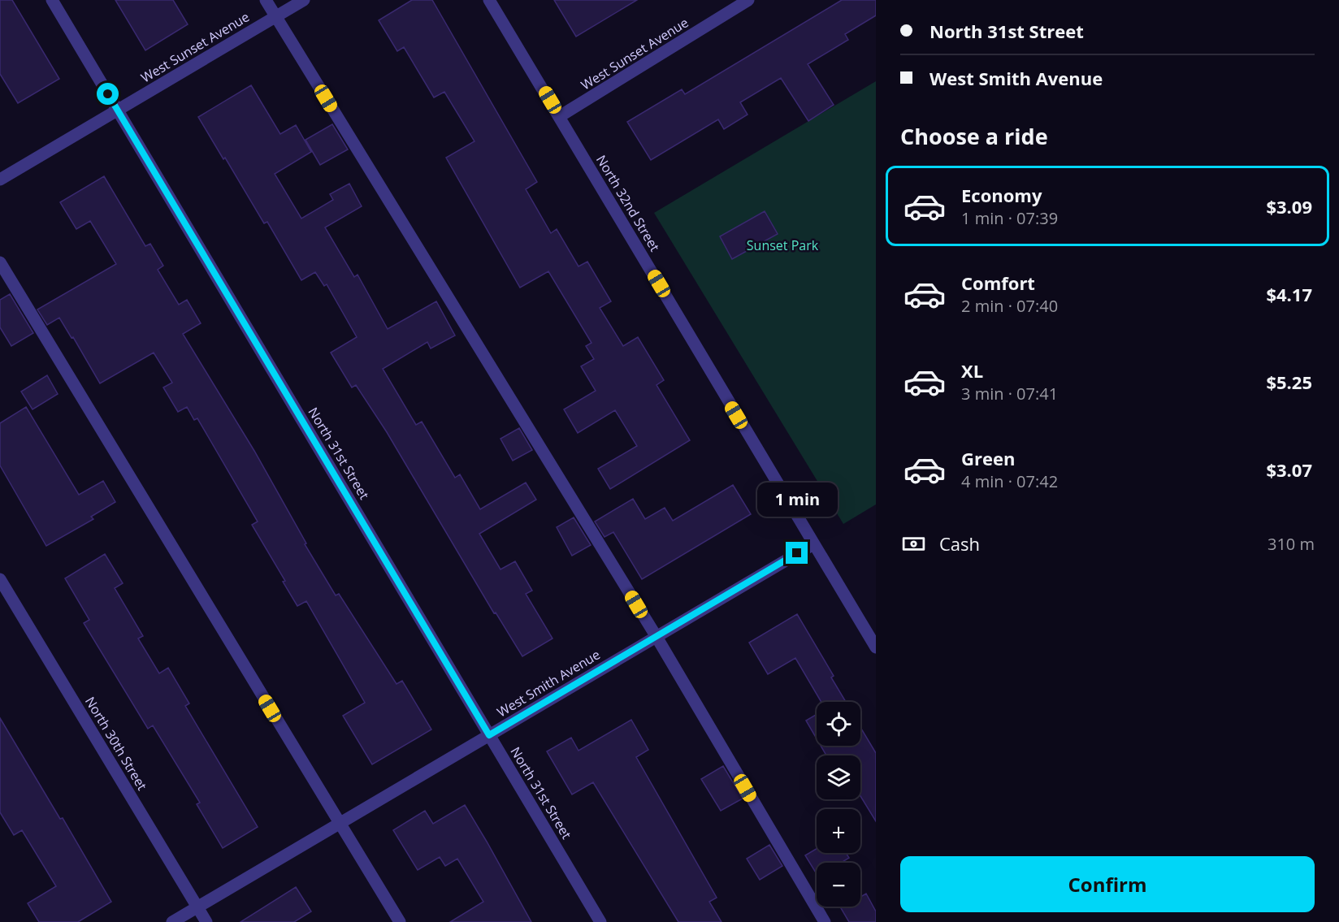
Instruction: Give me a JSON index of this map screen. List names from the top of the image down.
{
  "streets": {
    "street": [
      "West Sunset Avenue",
      "North 32nd Street",
      "North 31st Street",
      "West Smith Avenue",
      "North 30th Street"
    ]
  },
  "crossings": [
    ["West Sunset Avenue", "North 32nd Street"],
    ["West Sunset Avenue", "North 31st Street"],
    ["North 32nd Street", "West Smith Avenue"],
    ["North 31st Street", "West Smith Avenue"],
    ["West Smith Avenue", "North 30th Street"]
  ],
  "parks": ["Sunset Park"],
  "page": {
    "banner": ["North 31st Street", "West Smith Avenue"],
    "heading": "Choose a ride",
    "list": [
      {
        "name": "Economy",
        "note": "1 min · 07:39",
        "value": "$3.09"
      },
      {
        "name": "Comfort",
        "note": "2 min · 07:40",
        "value": "$4.17"
      },
      {
        "name": "XL",
        "note": "3 min · 07:41",
        "value": "$5.25"
      },
      {
        "name": "Green",
        "note": "4 min · 07:42",
        "value": "$3.07"
      }
    ],
    "bubble": "1 min",
    "pay": ["Cash", "310 m"],
    "map_buttons": ["+", "−"],
    "buttons": "Confirm"
  }
}
